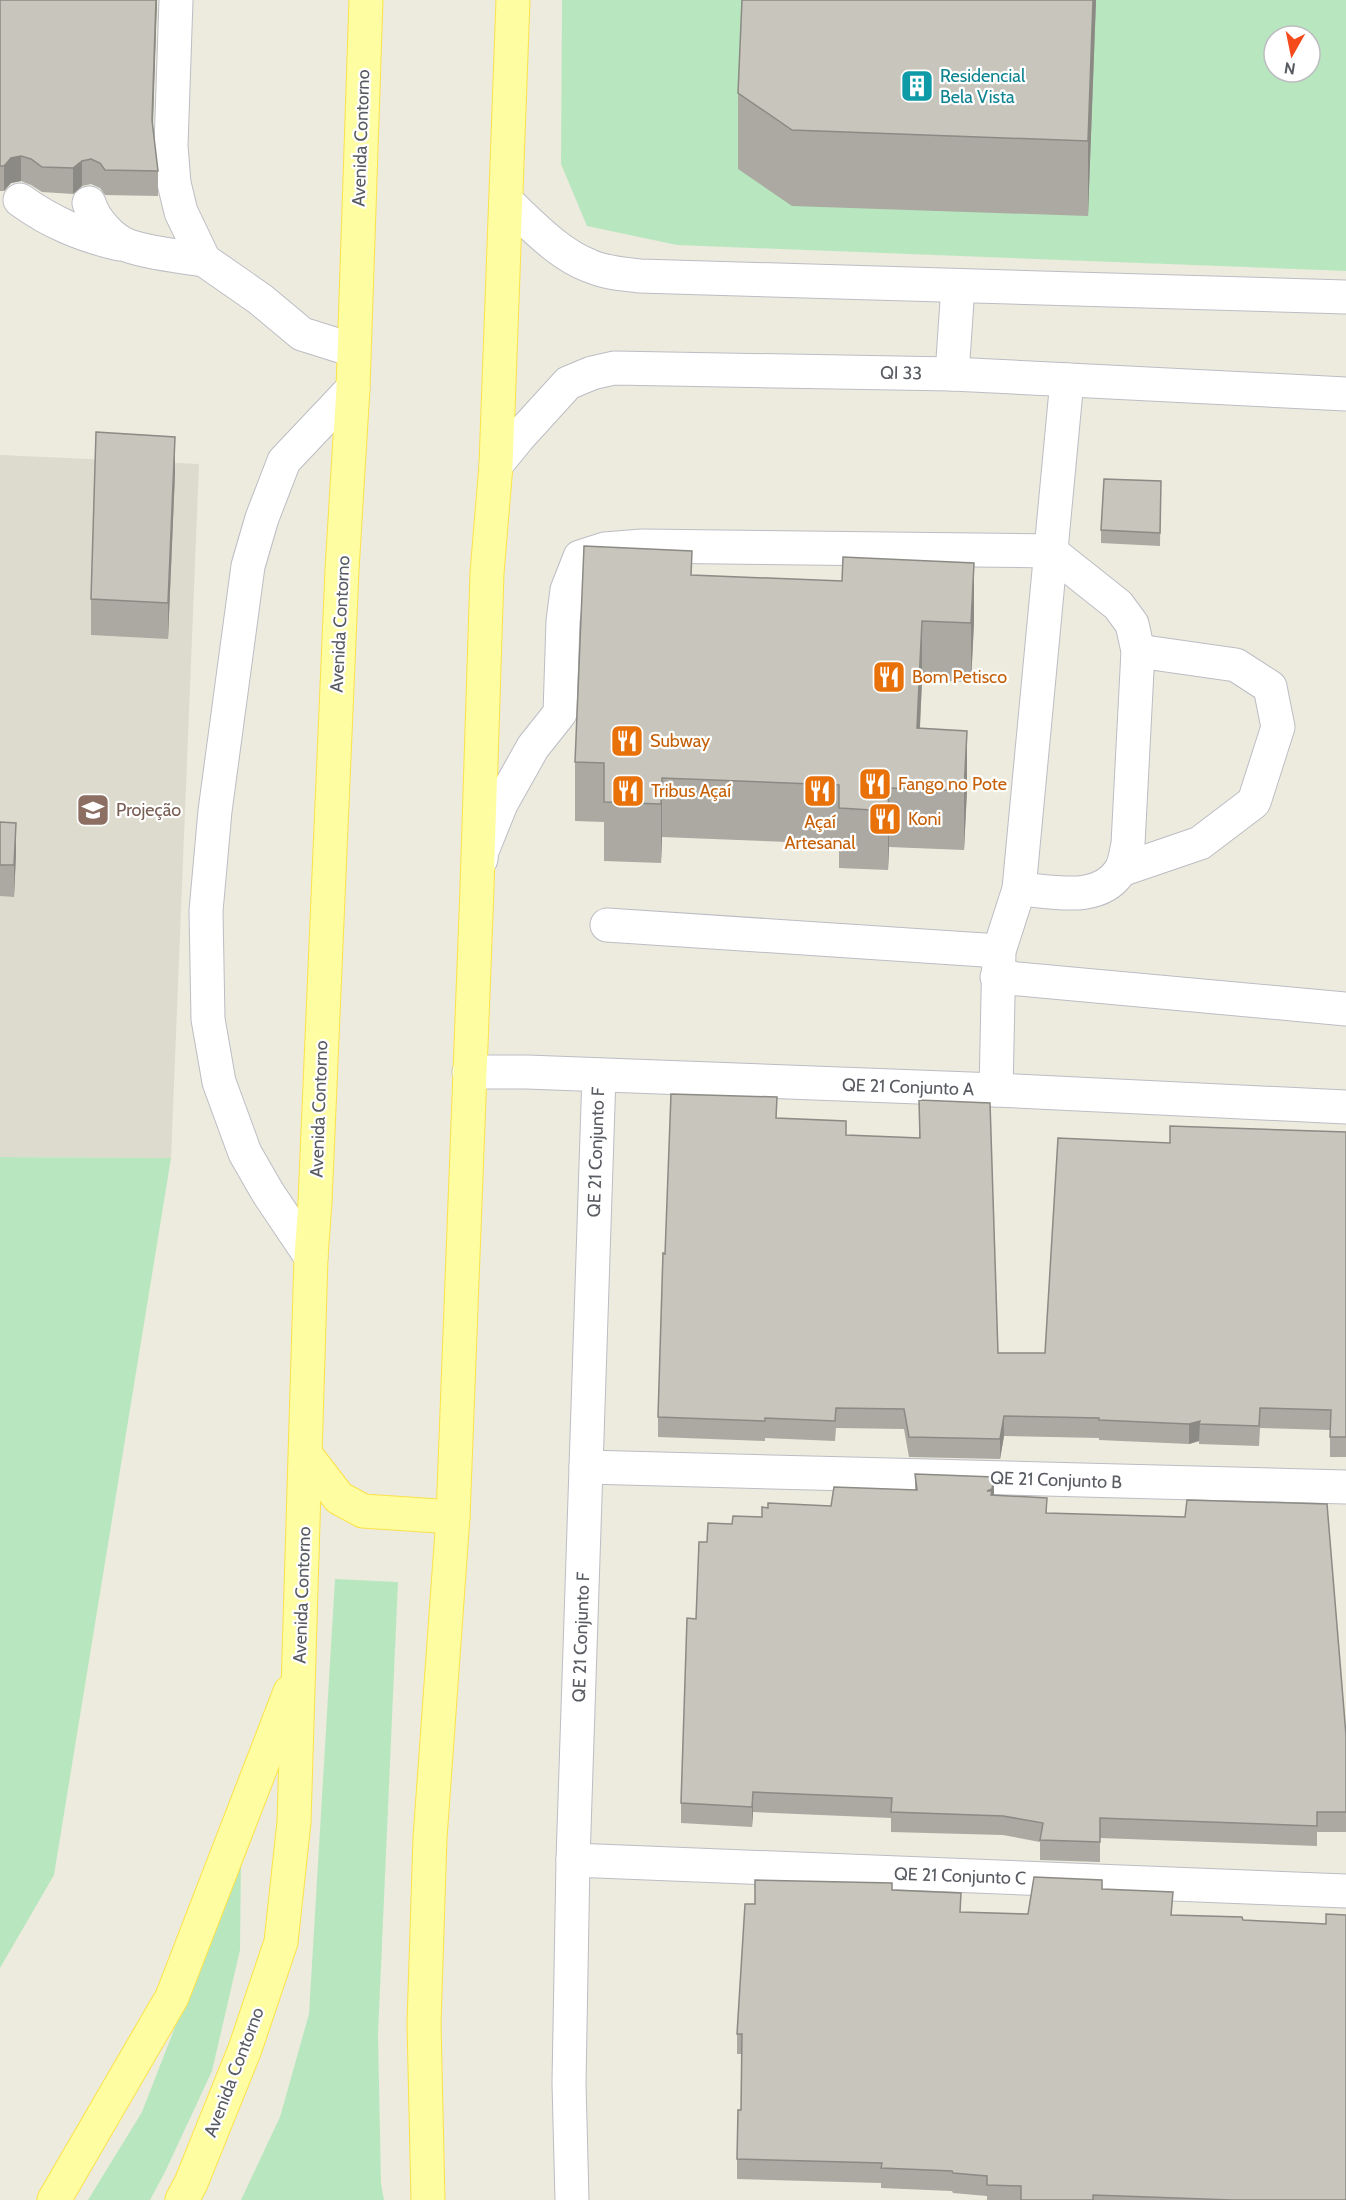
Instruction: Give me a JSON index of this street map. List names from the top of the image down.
{
  "streets": {
    "main road": ["Avenida Contorno"],
    "street": [
      "QI 33",
      "QE 21 Conjunto A",
      "QE 21 Conjunto F",
      "QE 21 Conjunto B",
      "QE 21 Conjunto C"
    ]
  },
  "crossings": [
    ["QE 21 Conjunto A", "QE 21 Conjunto F"],
    ["QE 21 Conjunto F", "QE 21 Conjunto B"],
    ["QE 21 Conjunto F", "QE 21 Conjunto C"]
  ],
  "places": {
    "building": ["Residencial Bela Vista"],
    "restaurant": [
      "Bom Petisco",
      "Subway",
      "Fango no Pote",
      "Tribus Açaí",
      "Açaí Artesanal",
      "Koni"
    ],
    "school or university": ["Projeção"]
  },
  "north": "bottom"
}
